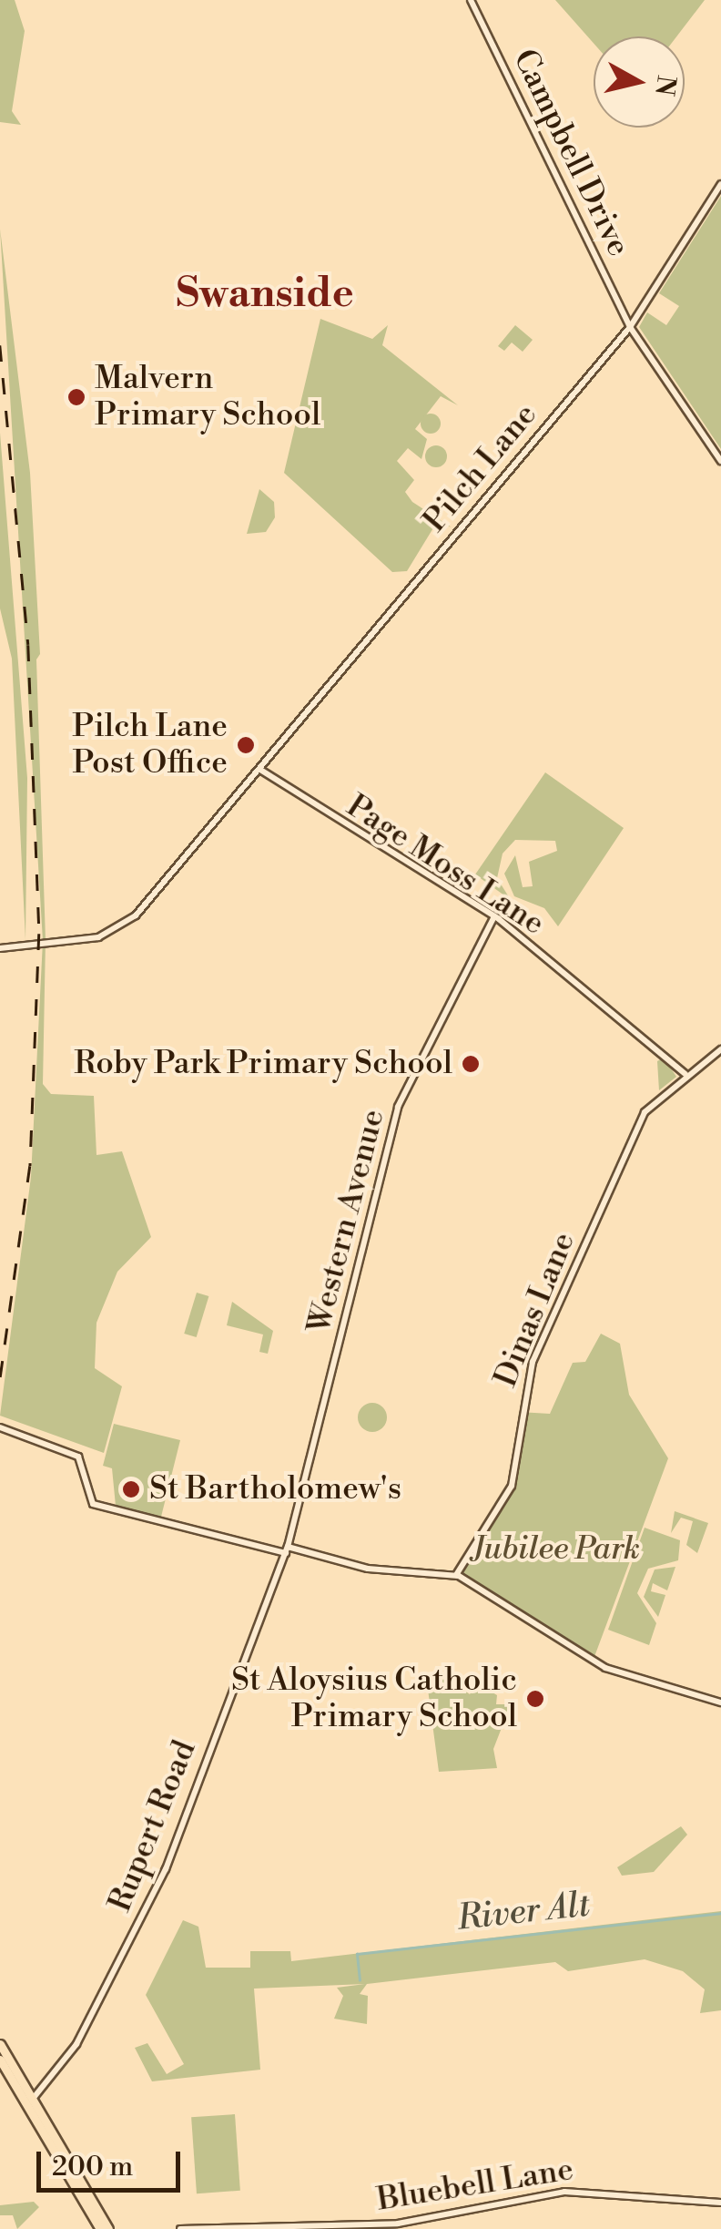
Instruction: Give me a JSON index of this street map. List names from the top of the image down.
{
  "streets": {
    "street": [
      "Campbell Drive",
      "Pilch Lane",
      "Page Moss Lane",
      "Western Avenue",
      "Dinas Lane",
      "Rupert Road",
      "Bluebell Lane"
    ]
  },
  "crossings": [
    ["Campbell Drive", "Pilch Lane"],
    ["Pilch Lane", "Page Moss Lane"],
    ["Page Moss Lane", "Western Avenue"],
    ["Page Moss Lane", "Dinas Lane"],
    ["Western Avenue", "Rupert Road"]
  ],
  "districts": ["Swanside"],
  "water": ["River Alt"],
  "parks": ["Jubilee Park"],
  "places": [
    "Malvern Primary School",
    "Pilch Lane Post Office",
    "Roby Park Primary School",
    "St Bartholomew's",
    "St Aloysius Catholic Primary School"
  ],
  "scale_bar": "200 m",
  "north": "right"
}
